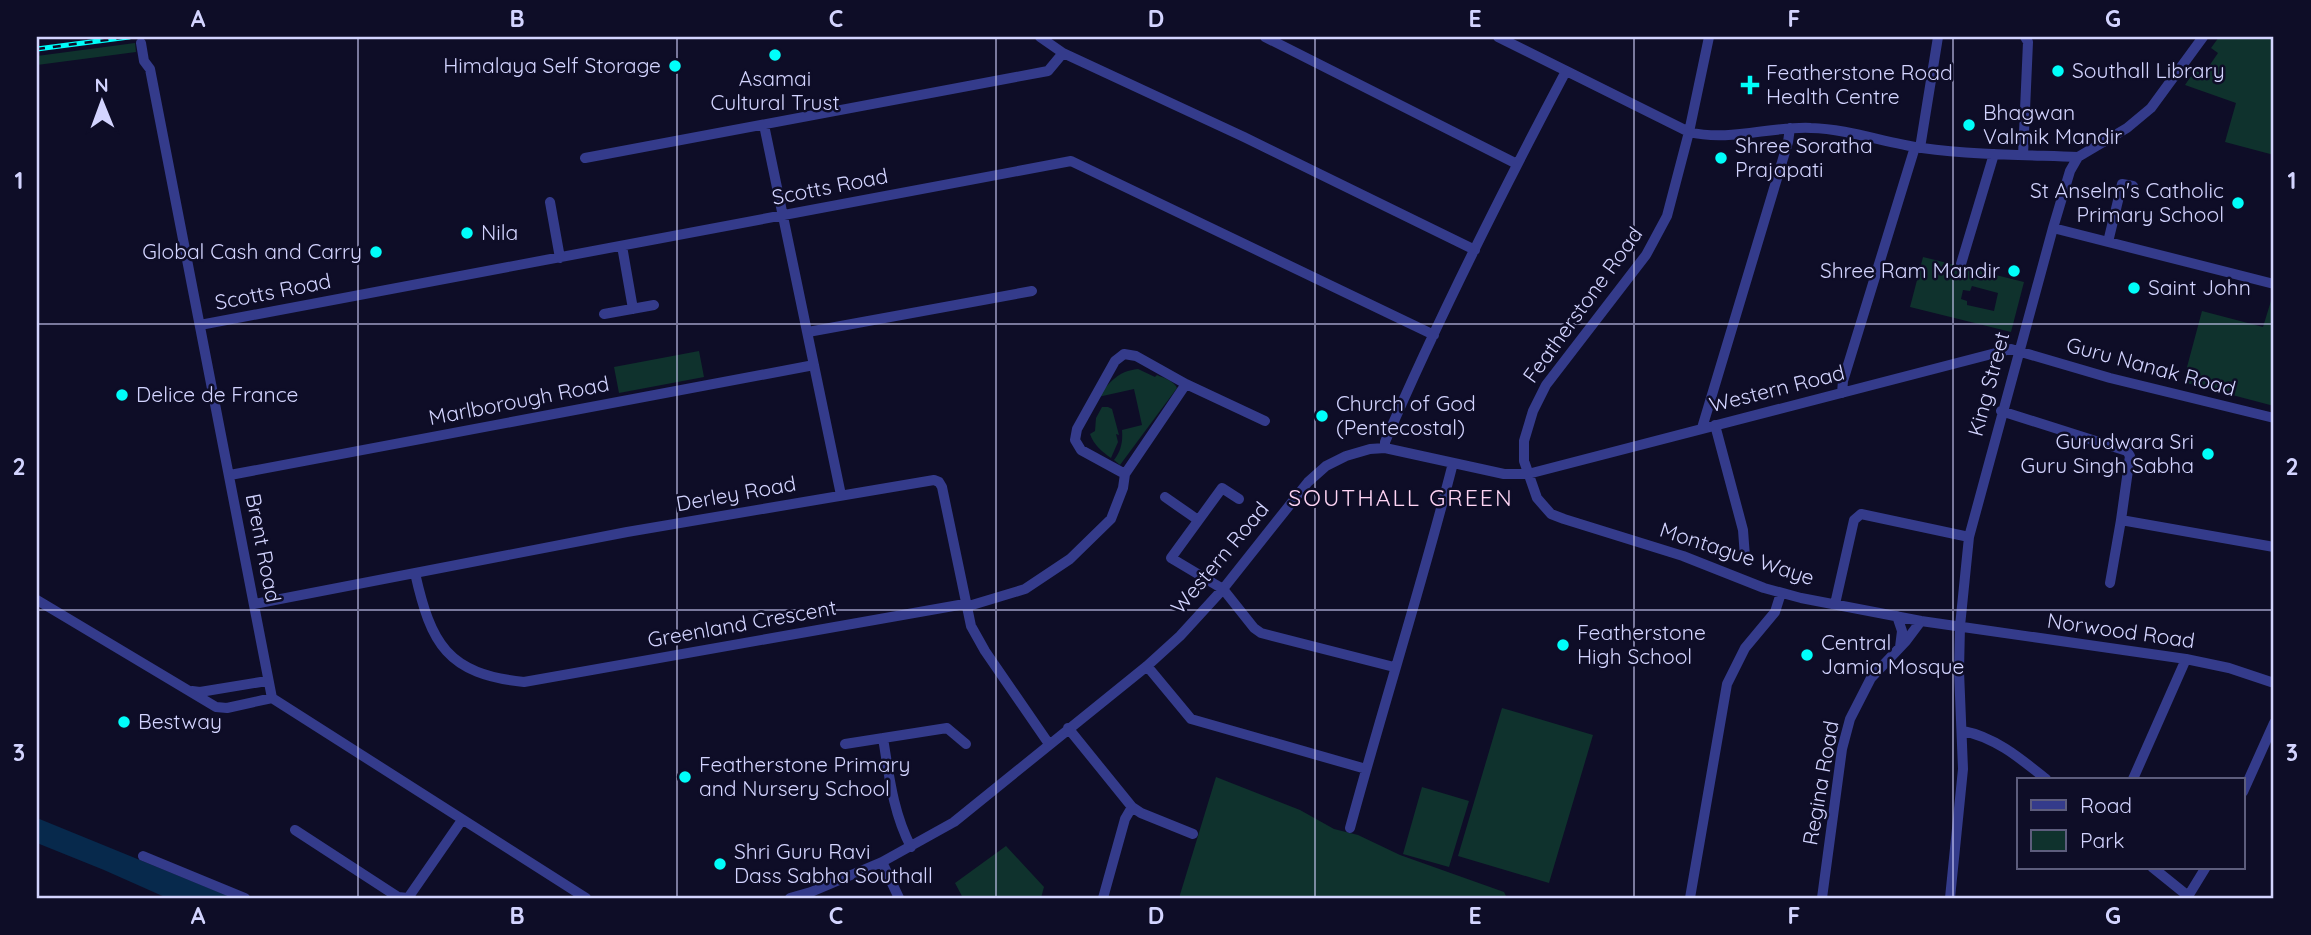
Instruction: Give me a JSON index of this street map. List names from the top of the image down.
{
  "streets": {
    "street": [
      "Scotts Road",
      "Featherstone Road",
      "Guru Nanak Road",
      "King Street",
      "Western Road",
      "Marlborough Road",
      "Derley Road",
      "Brent Road",
      "Montague Waye",
      "Greenland Crescent",
      "Norwood Road",
      "Regina Road"
    ]
  },
  "crossings": [
    ["Scotts Road", "Brent Road"],
    ["Featherstone Road", "Western Road"],
    ["Featherstone Road", "Montague Waye"],
    ["Guru Nanak Road", "King Street"],
    ["Guru Nanak Road", "Western Road"],
    ["King Street", "Western Road"],
    ["King Street", "Montague Waye"],
    ["King Street", "Norwood Road"],
    ["Western Road", "Derley Road"],
    ["Western Road", "Montague Waye"],
    ["Marlborough Road", "Brent Road"],
    ["Derley Road", "Brent Road"],
    ["Derley Road", "Greenland Crescent"],
    ["Montague Waye", "Norwood Road"],
    ["Montague Waye", "Regina Road"]
  ],
  "districts": ["SOUTHALL GREEN"],
  "places": {
    "other": [
      "Asamai Cultural Trust",
      "Himalaya Self Storage",
      "Southall Library",
      "Bhagwan Valmik Mandir",
      "Shree Soratha Prajapati",
      "St Anselm's Catholic Primary School",
      "Nila",
      "Global Cash and Carry",
      "Shree Ram Mandir",
      "Saint John",
      "Delice de France",
      "Church of God (Pentecostal)",
      "Gurudwara Sri Guru Singh Sabha",
      "Featherstone High School",
      "Central Jamia Mosque",
      "Bestway",
      "Featherstone Primary and Nursery School",
      "Shri Guru Ravi Dass Sabha Southall"
    ],
    "health": ["Featherstone Road Health Centre"]
  },
  "legend": ["Road", "Park"],
  "north": "top",
  "grid": {
    "columns": [
      "A",
      "B",
      "C",
      "D",
      "E",
      "F",
      "G"
    ],
    "rows": ["1", "2", "3"]
  }
}
